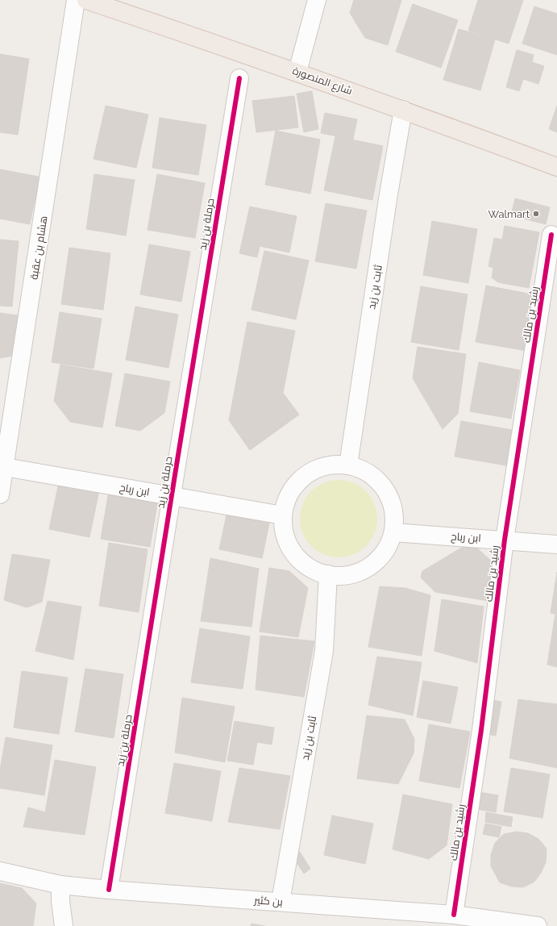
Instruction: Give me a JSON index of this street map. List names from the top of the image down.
{
  "streets": {
    "main road": ["شارع المنصورة"],
    "street": [
      "حرملة بن زيد",
      "هشام بن عقبة",
      "ثابت بن زيد",
      "رشيد بن مالك",
      "ابن رباح",
      "بن كثير"
    ]
  },
  "crossings": [
    ["شارع المنصورة", "ثابت بن زيد"],
    ["حرملة بن زيد", "ابن رباح"],
    ["حرملة بن زيد", "بن كثير"],
    ["هشام بن عقبة", "ابن رباح"],
    ["ثابت بن زيد", "ابن رباح"],
    ["ثابت بن زيد", "بن كثير"],
    ["رشيد بن مالك", "ابن رباح"],
    ["رشيد بن مالك", "بن كثير"]
  ],
  "places": ["Walmart"]
}
